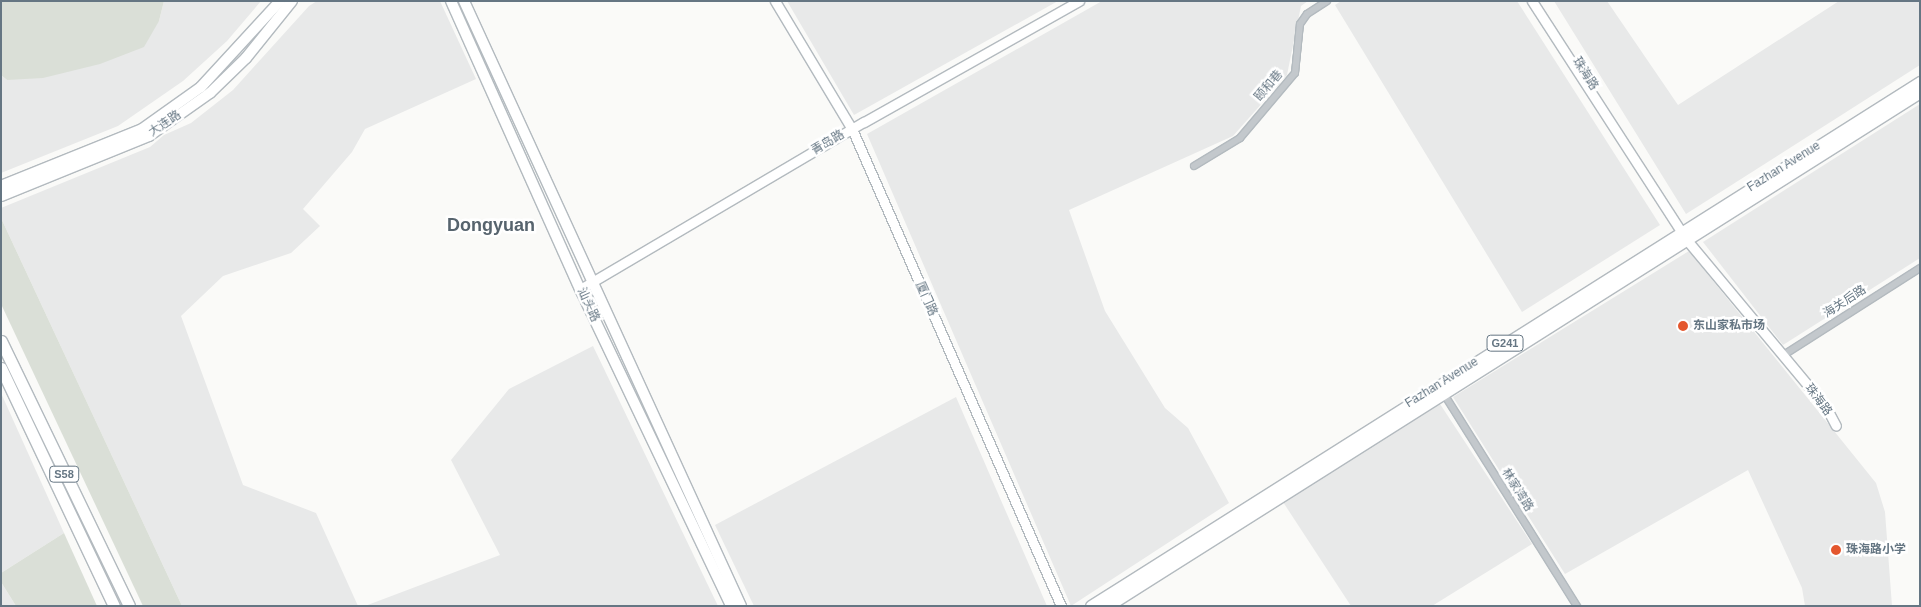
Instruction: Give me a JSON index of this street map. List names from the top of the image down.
{
  "streets": {
    "highway": ["Fazhan Avenue", "G241", "S58"],
    "main road": ["大连路", "汕头路"],
    "street": [
      "珠海路",
      "颐和巷",
      "青岛路",
      "厦门路",
      "海关后路",
      "林家湾路"
    ]
  },
  "crossings": [
    ["珠海路", "Fazhan Avenue"],
    ["珠海路", "海关后路"],
    ["青岛路", "厦门路"],
    ["青岛路", "汕头路"],
    ["Fazhan Avenue", "林家湾路"]
  ],
  "districts": ["Dongyuan"],
  "places": ["东山家私市场", "珠海路小学"]
}
